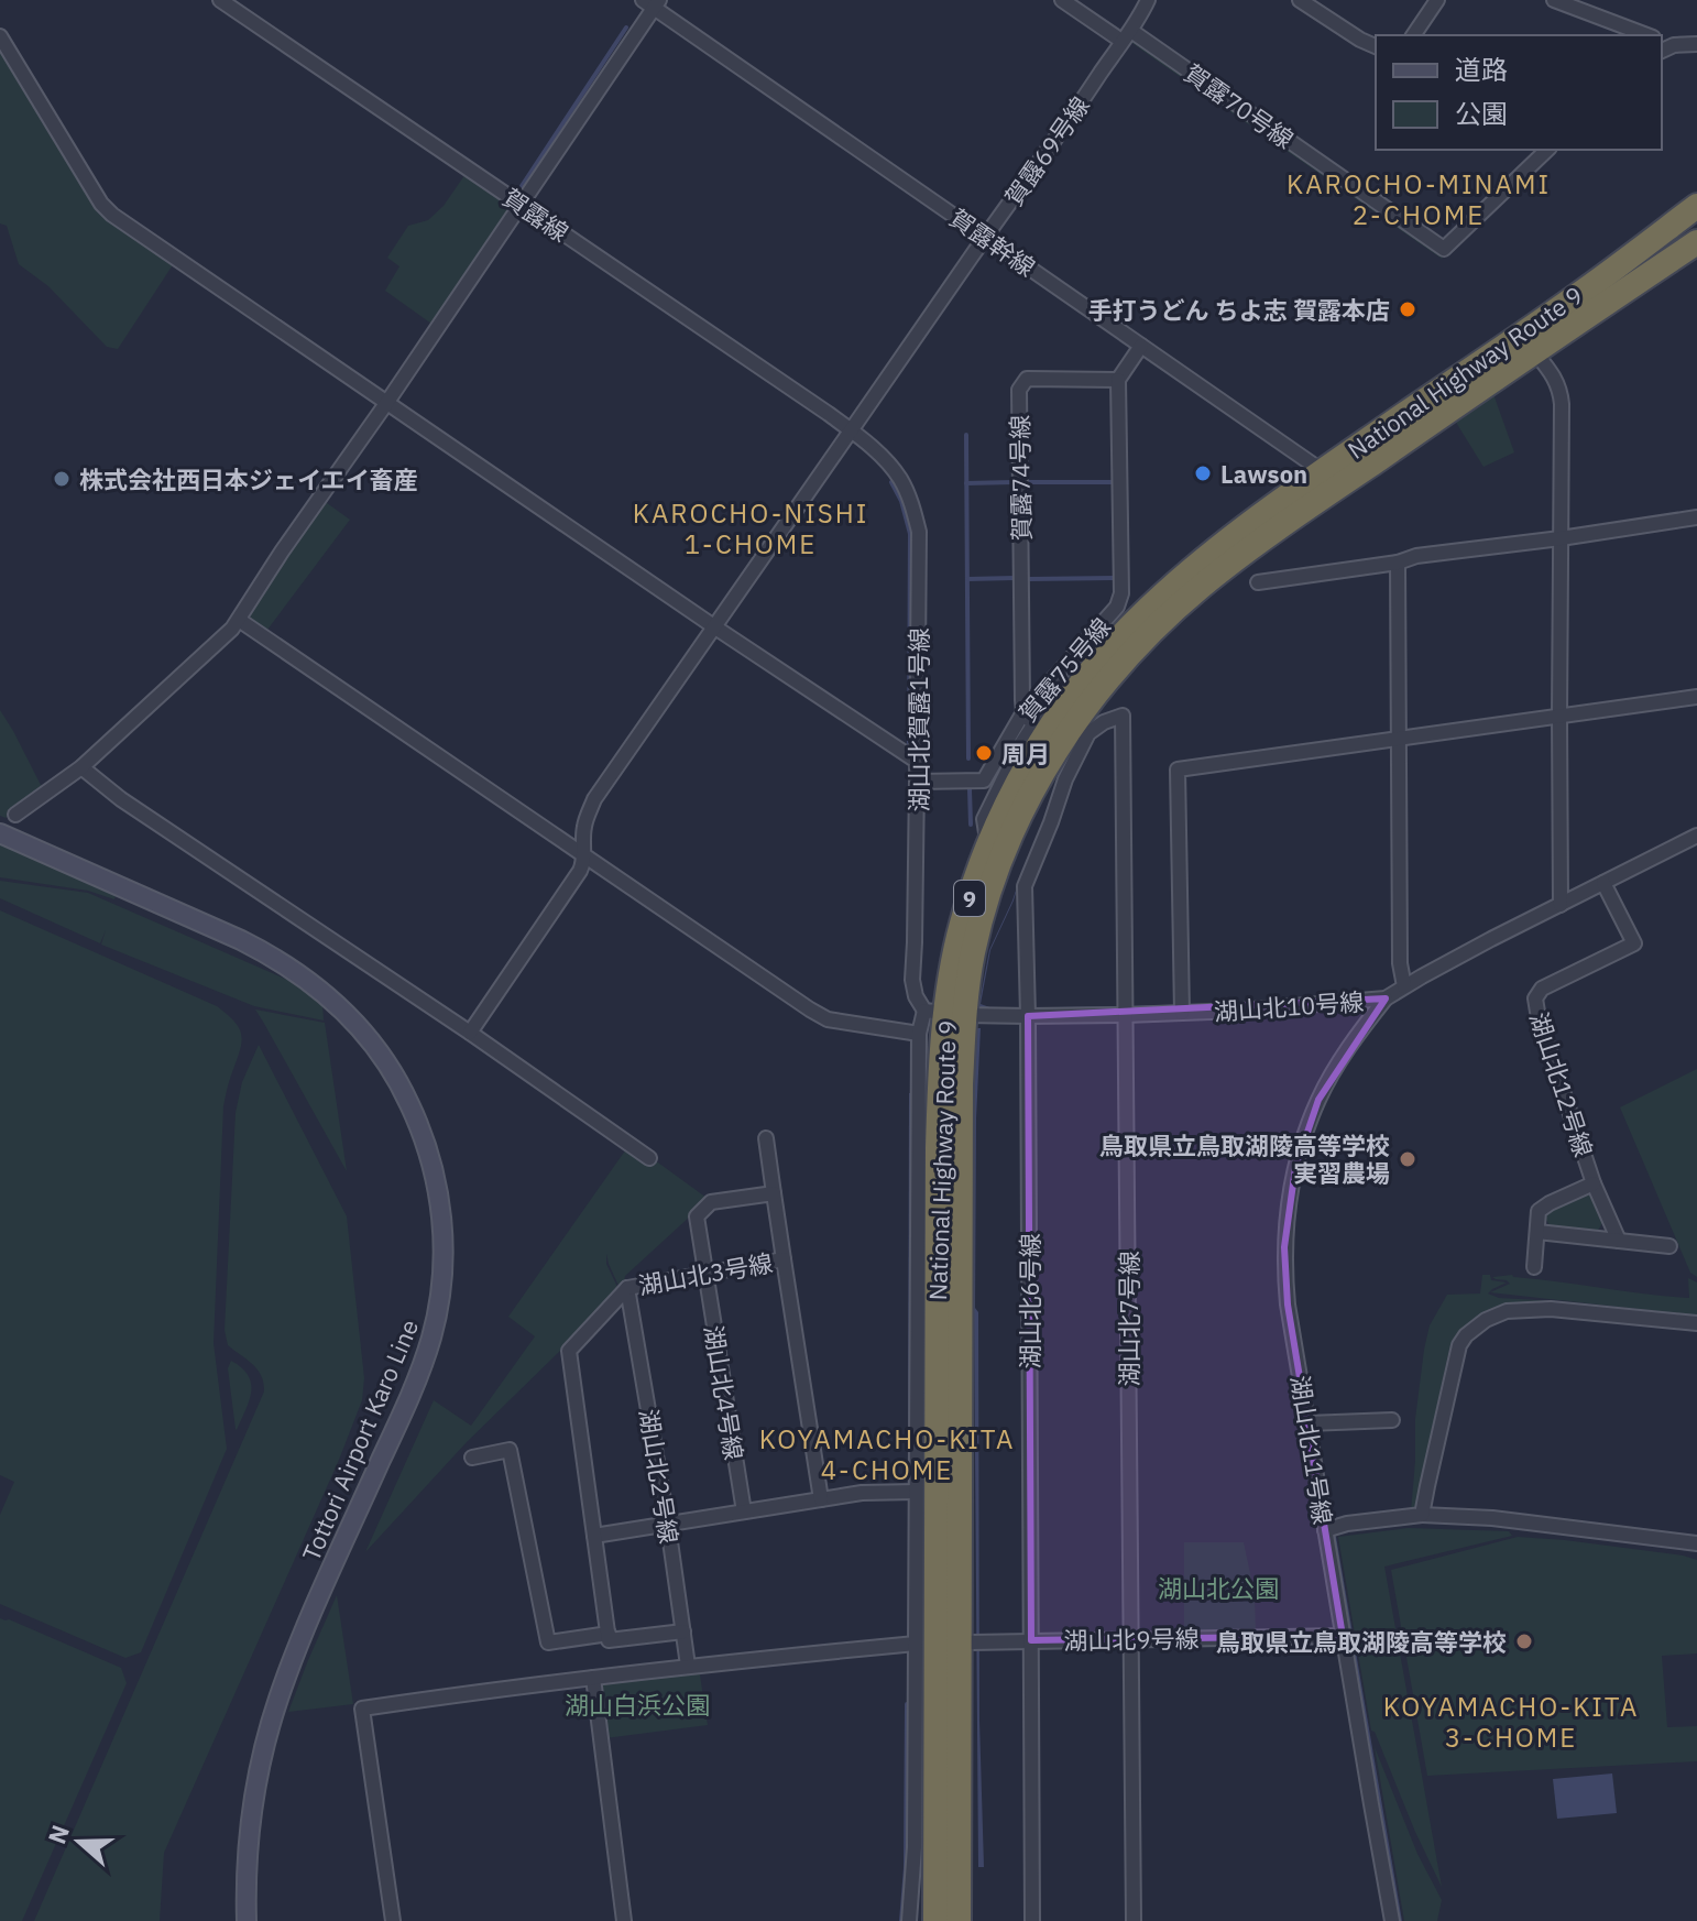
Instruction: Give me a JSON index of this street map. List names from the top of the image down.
{
  "streets": {
    "highway": ["National Highway Route 9", "9"],
    "main road": ["Tottori Airport Karo Line"],
    "street": [
      "賀露70号線",
      "賀露69号線",
      "賀露線",
      "賀露幹線",
      "賀露74号線",
      "賀露75号線",
      "湖山北賀露1号線",
      "湖山北10号線",
      "湖山北12号線",
      "湖山北3号線",
      "湖山北6号線",
      "湖山北7号線",
      "湖山北4号線",
      "湖山北11号線",
      "湖山北2号線",
      "湖山北9号線"
    ]
  },
  "crossings": [
    ["賀露70号線", "賀露69号線"],
    ["賀露69号線", "賀露線"],
    ["賀露69号線", "賀露幹線"],
    ["賀露69号線", "湖山北賀露1号線"],
    ["賀露線", "湖山北賀露1号線"],
    ["賀露幹線", "National Highway Route 9"],
    ["National Highway Route 9", "賀露75号線"],
    ["National Highway Route 9", "湖山北賀露1号線"],
    ["National Highway Route 9", "湖山北10号線"],
    ["賀露74号線", "賀露75号線"],
    ["湖山北賀露1号線", "湖山北10号線"],
    ["湖山北10号線", "湖山北12号線"],
    ["湖山北10号線", "湖山北6号線"],
    ["湖山北10号線", "湖山北7号線"],
    ["湖山北10号線", "湖山北11号線"],
    ["湖山北3号線", "湖山北4号線"],
    ["湖山北3号線", "湖山北2号線"],
    ["湖山北6号線", "湖山北7号線"],
    ["湖山北6号線", "湖山北9号線"],
    ["湖山北7号線", "湖山北9号線"],
    ["湖山北11号線", "湖山北9号線"]
  ],
  "districts": [
    "KAROCHO-MINAMI 2-CHOME",
    "KAROCHO-NISHI 1-CHOME",
    "KOYAMACHO-KITA 4-CHOME",
    "KOYAMACHO-KITA 3-CHOME"
  ],
  "parks": ["湖山北公園", "湖山白浜公園"],
  "places": [
    "手打うどん ちよ志 賀露本店",
    "Lawson",
    "株式会社西日本ジェイエイ畜産",
    "周月",
    "鳥取県立鳥取湖陵高等学校 実習農場",
    "鳥取県立鳥取湖陵高等学校"
  ],
  "legend": ["道路", "公園"],
  "north": "left"
}
